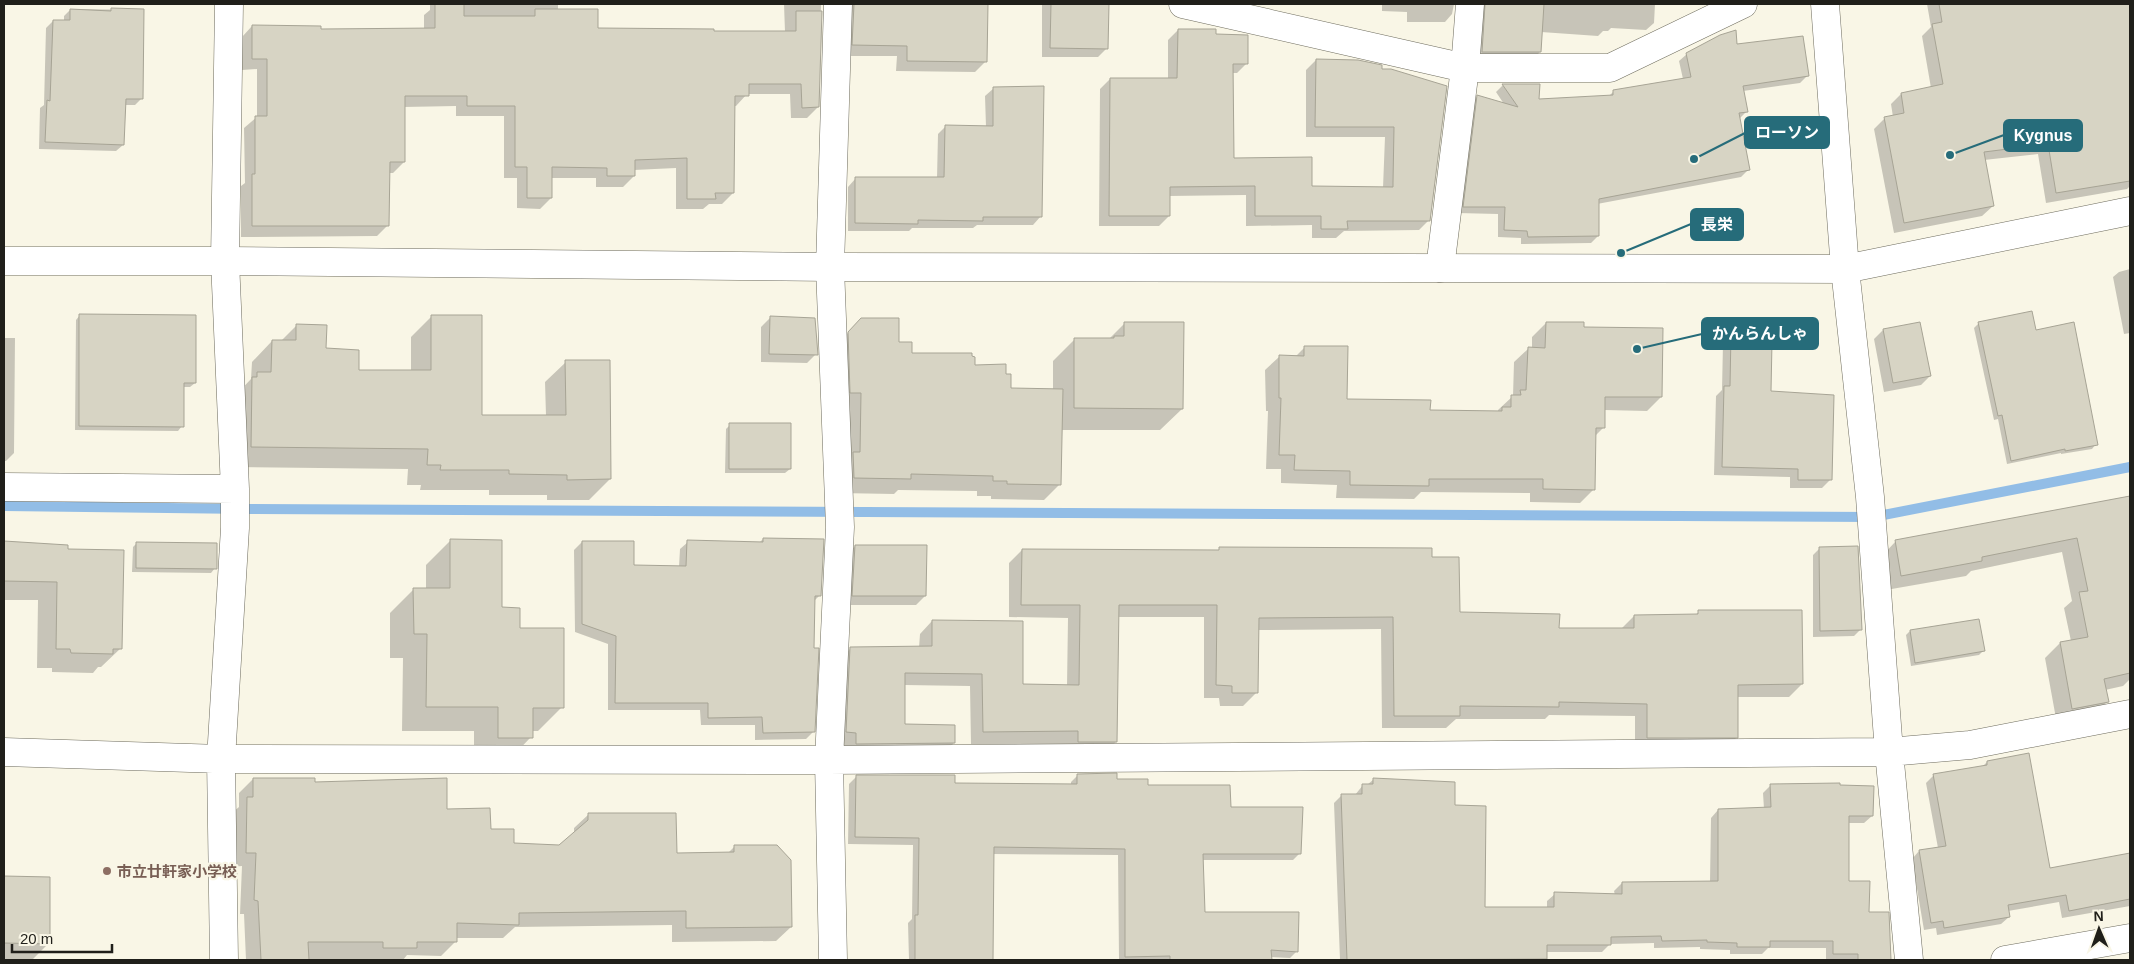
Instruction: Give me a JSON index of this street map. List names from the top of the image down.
{
  "places": [
    "Kygnus",
    "ローソン",
    "長栄",
    "かんらんしゃ",
    "市立廿軒家小学校"
  ],
  "scale_bar": "20 m",
  "north": "top"
}
